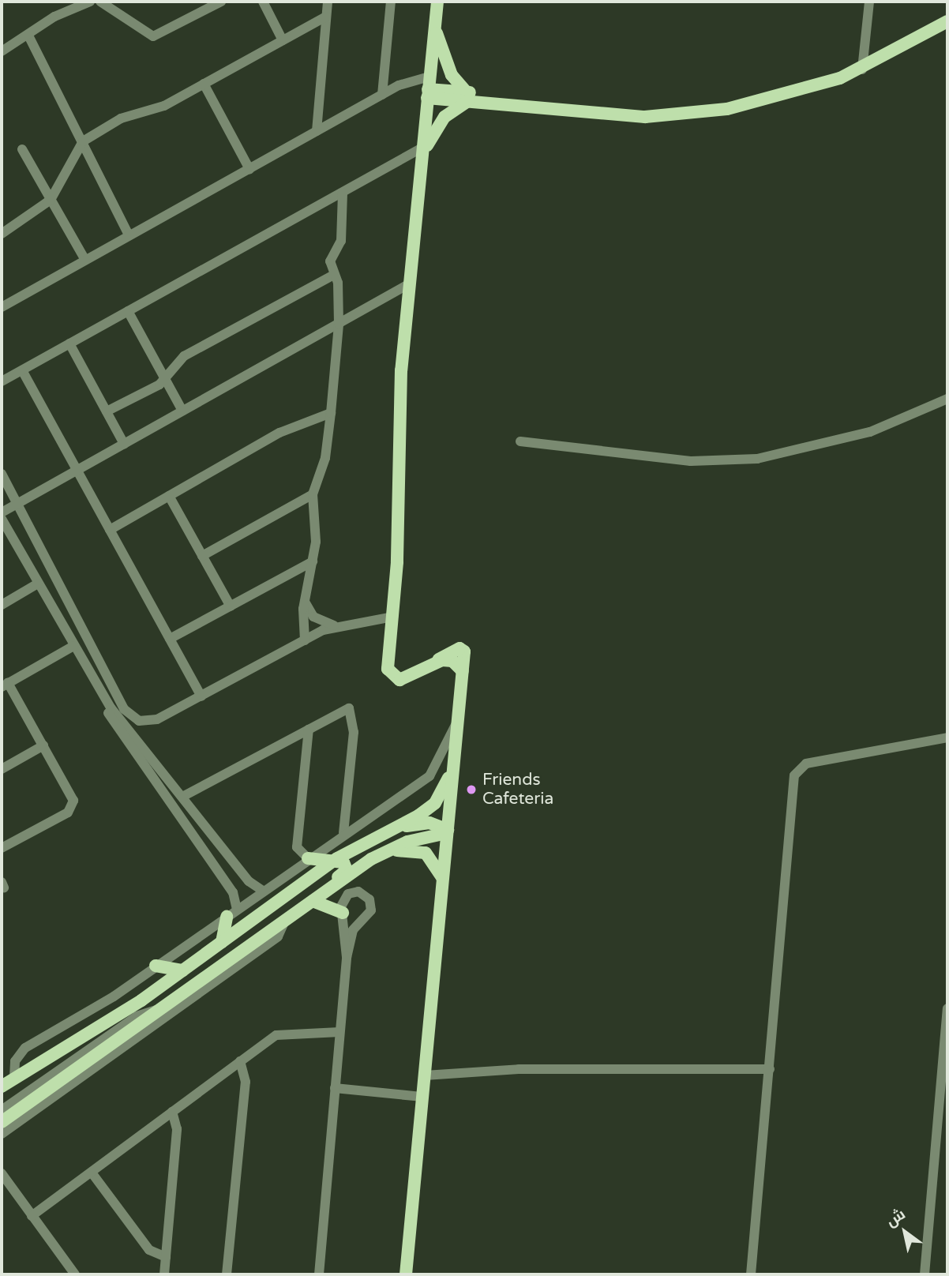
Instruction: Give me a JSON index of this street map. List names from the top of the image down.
{
  "places": ["Friends Cafeteria"],
  "north": "top left"
}
